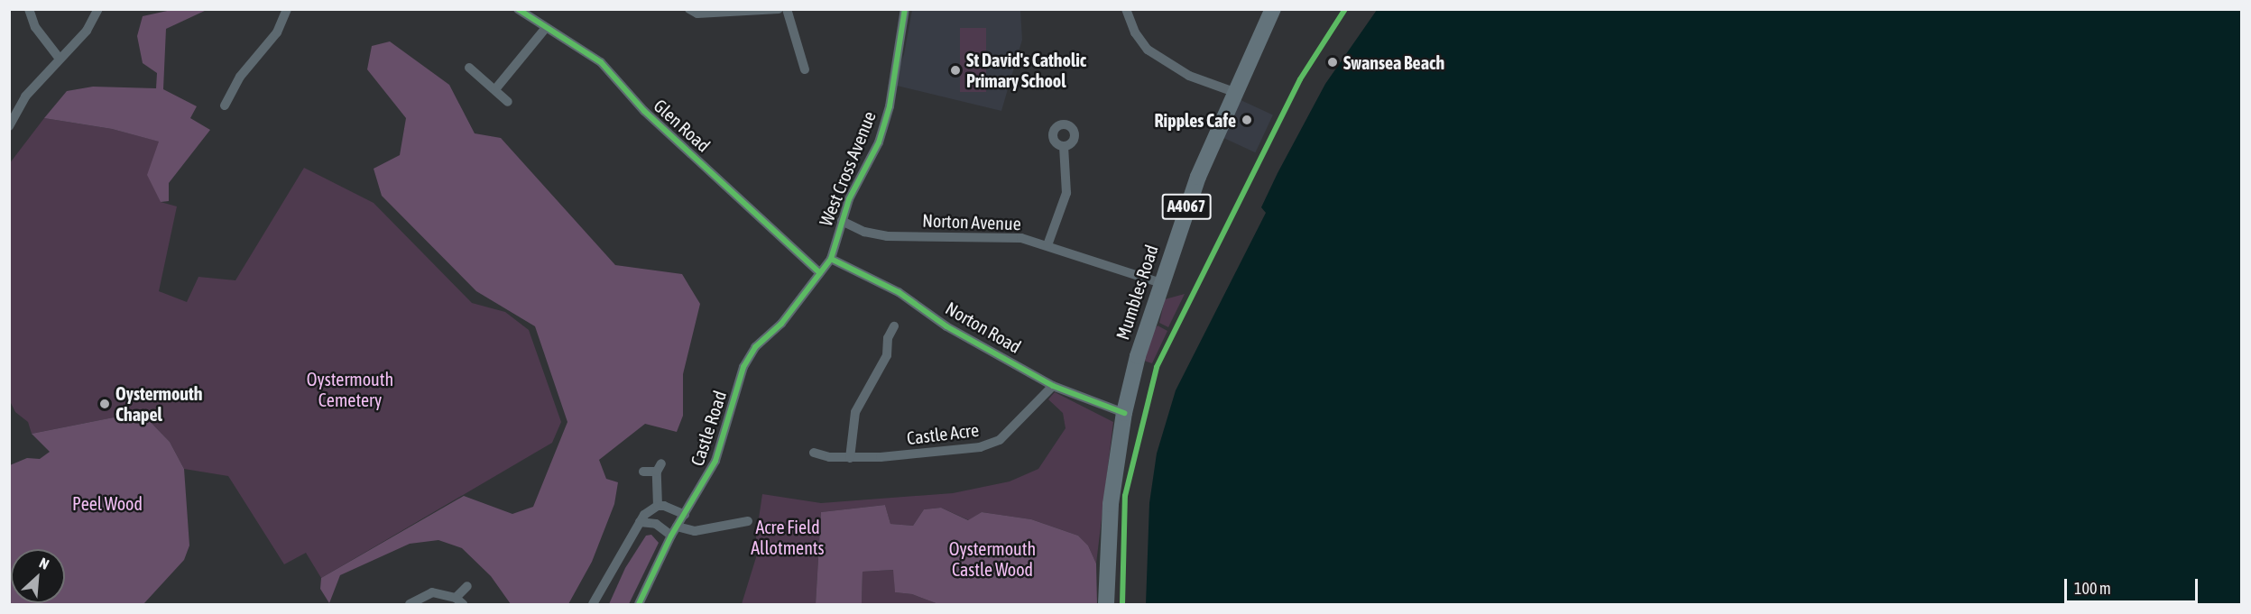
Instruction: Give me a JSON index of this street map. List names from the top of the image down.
{
  "streets": {
    "main road": ["A4067", "Mumbles Road"],
    "street": [
      "Glen Road",
      "West Cross Avenue",
      "Norton Avenue",
      "Norton Road",
      "Castle Road",
      "Castle Acre"
    ]
  },
  "crossings": [
    ["Glen Road", "West Cross Avenue"],
    ["Glen Road", "Castle Road"],
    ["West Cross Avenue", "Norton Avenue"],
    ["West Cross Avenue", "Norton Road"],
    ["West Cross Avenue", "Castle Road"],
    ["Norton Avenue", "Mumbles Road"],
    ["Mumbles Road", "Norton Road"],
    ["Norton Road", "Castle Acre"]
  ],
  "parks": [
    "Oystermouth Cemetery",
    "Peel Wood",
    "Acre Field Allotments",
    "Oystermouth Castle Wood"
  ],
  "places": [
    "Swansea Beach",
    "St David's Catholic Primary School",
    "Ripples Cafe",
    "Oystermouth Chapel"
  ],
  "scale_bar": "100 m",
  "north": "top right"
}
